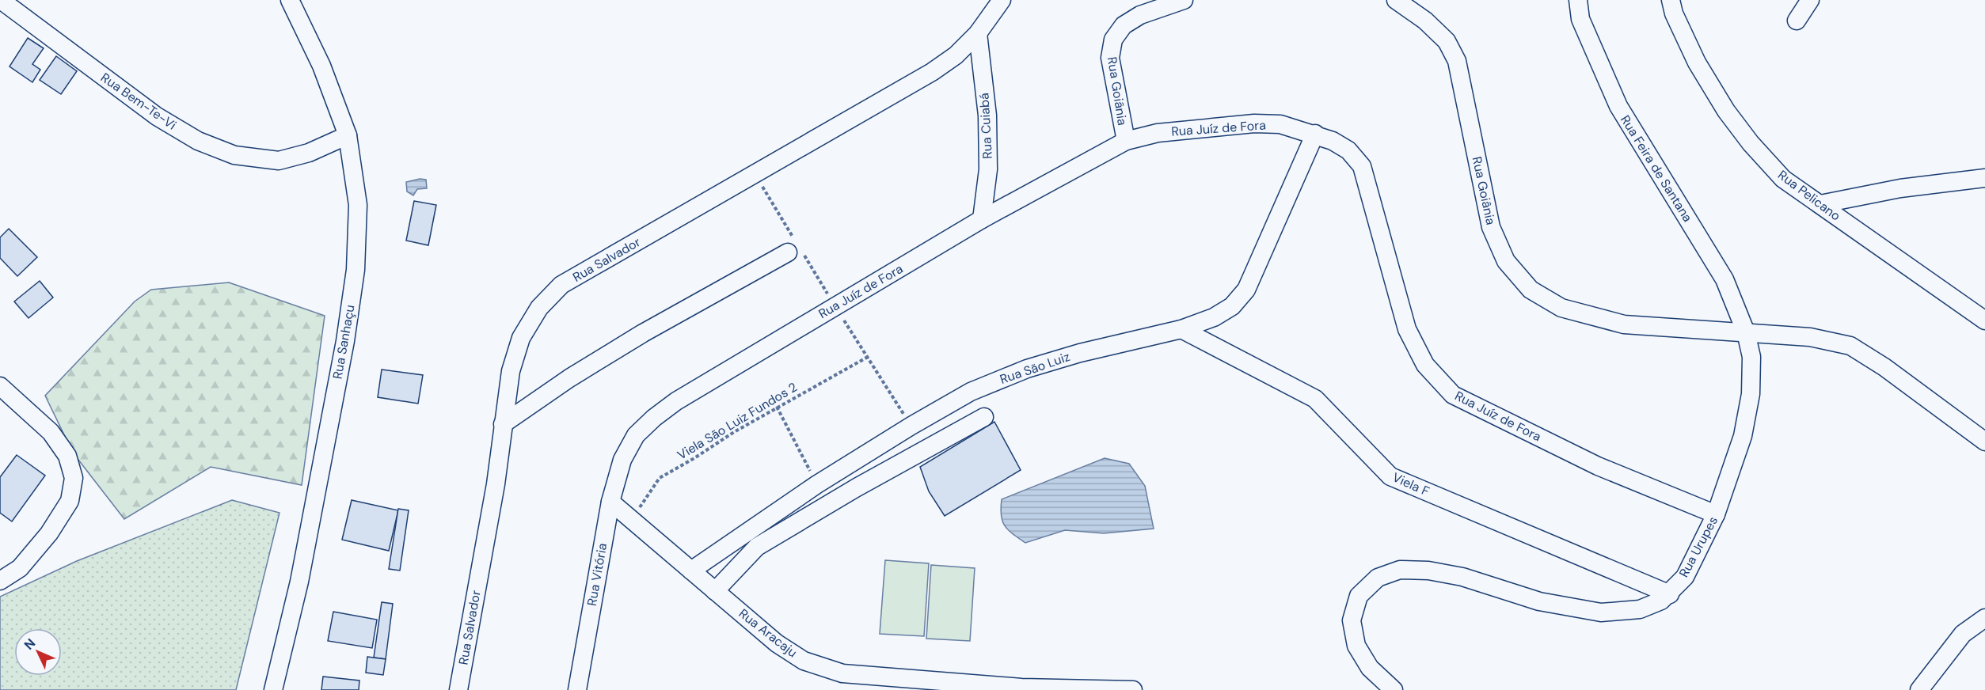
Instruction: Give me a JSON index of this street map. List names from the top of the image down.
{
  "streets": {
    "street": [
      "Rua Goiânia",
      "Rua Bem-Te-Vi",
      "Rua Cuiabá",
      "Rua Juíz de Fora",
      "Rua Feira de Santana",
      "Rua Pelicano",
      "Rua Salvador",
      "Rua Sanhaçu",
      "Rua São Luiz",
      "Viela F",
      "Rua Urupes",
      "Rua Vitória",
      "Rua Aracaju"
    ],
    "path": ["Viela São Luiz Fundos 2"]
  },
  "crossings": [
    ["Rua Goiânia", "Rua Juíz de Fora"],
    ["Rua Goiânia", "Rua Feira de Santana"],
    ["Rua Goiânia", "Rua Urupes"],
    ["Rua Bem-Te-Vi", "Rua Sanhaçu"],
    ["Rua Cuiabá", "Rua Juíz de Fora"],
    ["Rua Cuiabá", "Rua Salvador"],
    ["Rua Juíz de Fora", "Rua São Luiz"],
    ["Rua Juíz de Fora", "Rua Urupes"],
    ["Rua Juíz de Fora", "Rua Vitória"],
    ["Rua Feira de Santana", "Rua Urupes"],
    ["Rua São Luiz", "Viela F"],
    ["Rua São Luiz", "Rua Aracaju"],
    ["Viela São Luiz Fundos 2", "Rua Aracaju"],
    ["Viela F", "Rua Urupes"],
    ["Rua Vitória", "Rua Aracaju"]
  ],
  "north": "top left"
}
